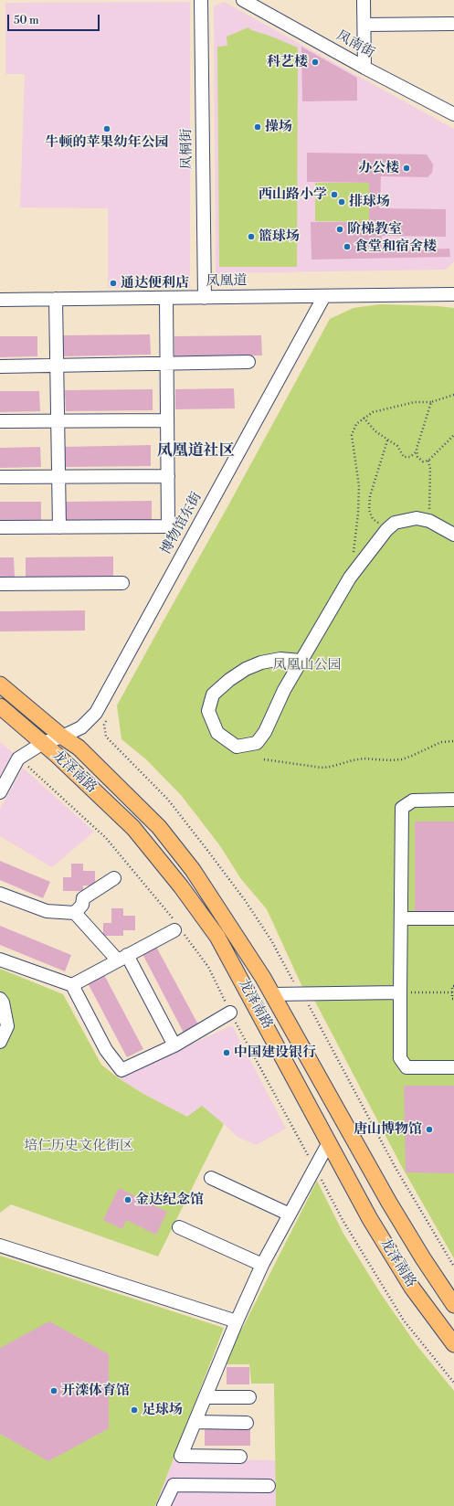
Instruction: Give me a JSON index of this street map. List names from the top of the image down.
{
  "streets": {
    "main road": ["龙泽南路"],
    "street": [
      "凤南街",
      "凤桐街",
      "凤凰道",
      "博物馆东街"
    ]
  },
  "crossings": [
    ["凤桐街", "凤凰道"],
    ["凤凰道", "博物馆东街"],
    ["博物馆东街", "龙泽南路"]
  ],
  "districts": ["凤凰道社区"],
  "parks": ["凤凰山公园", "培仁历史文化街区"],
  "places": [
    "科艺楼",
    "操场",
    "牛顿的苹果幼年公园",
    "办公楼",
    "西山路小学",
    "排球场",
    "阶梯教室",
    "篮球场",
    "食堂和宿舍楼",
    "通达便利店",
    "中国建设银行",
    "唐山博物馆",
    "金达纪念馆",
    "开滦体育馆",
    "足球场"
  ],
  "scale_bar": "50 m"
}
